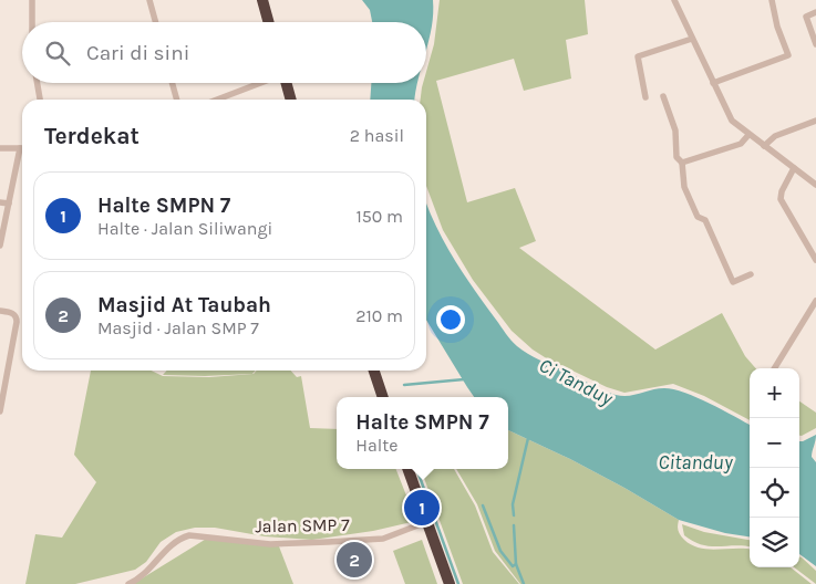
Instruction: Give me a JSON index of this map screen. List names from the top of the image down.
{
  "streets": {
    "street": ["Jalan SMP 7"]
  },
  "water": ["Ci Tanduy", "Citanduy"],
  "page": {
    "search": "Cari di sini",
    "heading": ["Terdekat", "2 hasil"],
    "list": [
      {
        "mark": "1",
        "name": "Halte SMPN 7",
        "note": "Halte · Jalan Siliwangi",
        "value": "150 m"
      },
      {
        "mark": "2",
        "name": "Masjid At Taubah",
        "note": "Masjid · Jalan SMP 7",
        "value": "210 m"
      }
    ],
    "map_buttons": ["+", "−"],
    "popup": ["Halte SMPN 7", "Halte"],
    "pins": ["1", "2"]
  }
}
